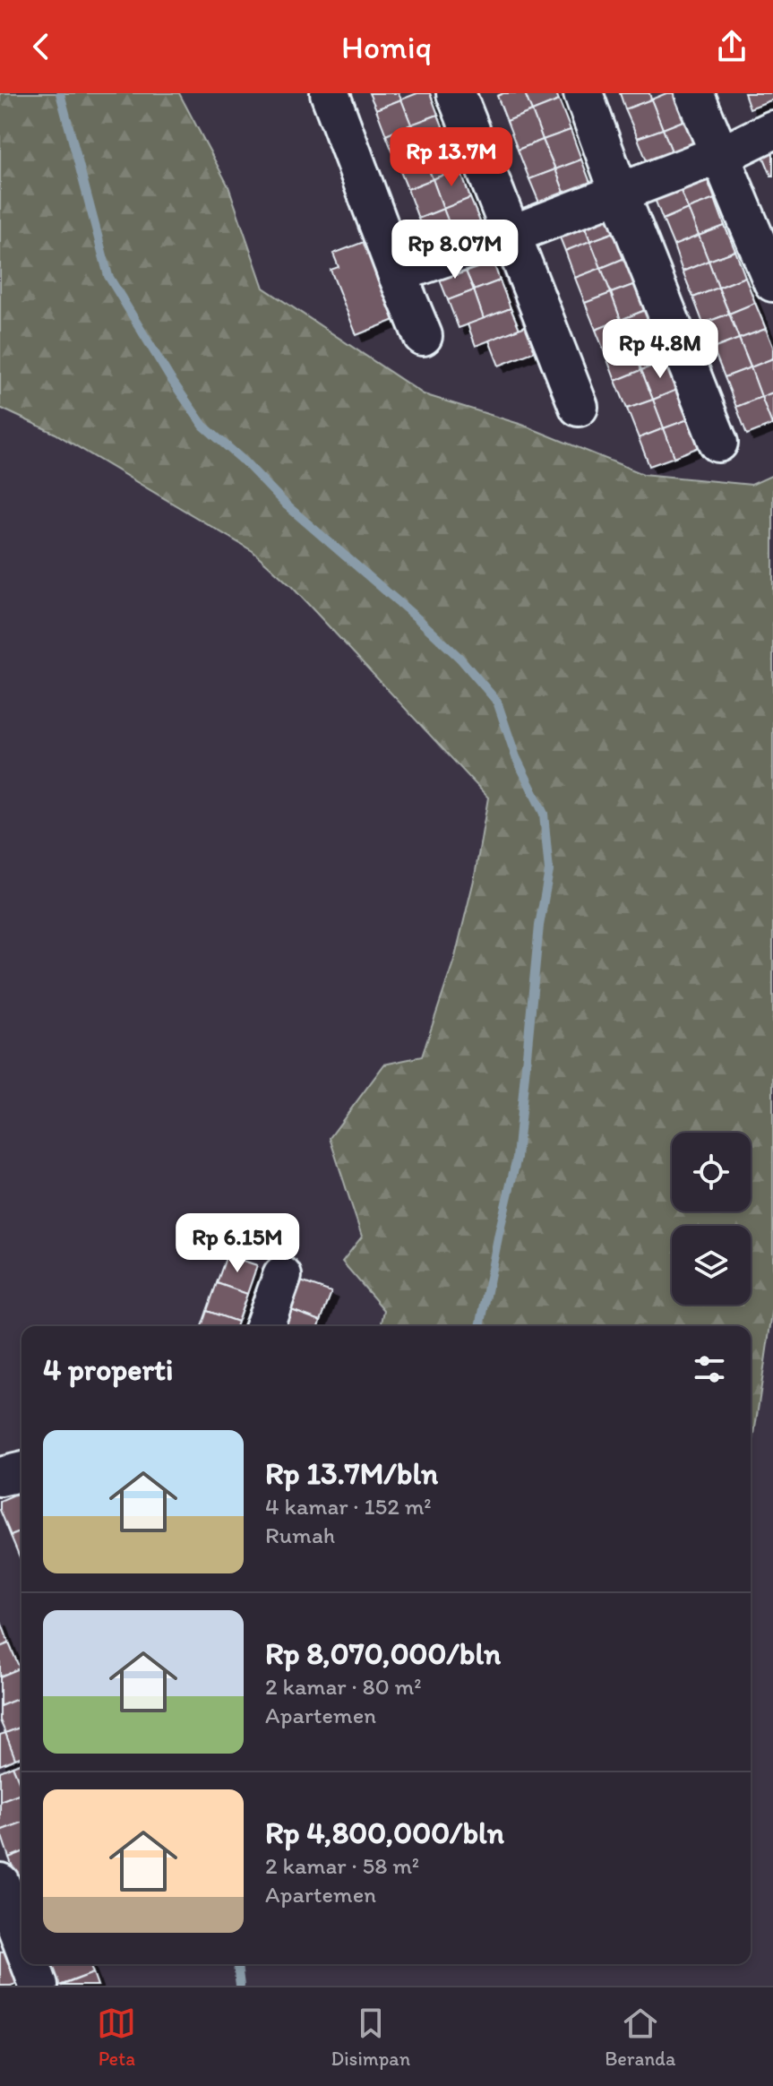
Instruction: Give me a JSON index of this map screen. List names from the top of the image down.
{
  "page": {
    "header": "Homiq",
    "price": [
      "Rp 13.7M",
      "Rp 8.07M",
      "Rp 4.8M",
      "Rp 6.15M"
    ],
    "heading": "4 properti",
    "list": [
      {
        "name": "Rp 13.7M/bln",
        "note": "4 kamar · 152 m² · Rumah"
      },
      {
        "name": "Rp 8,070,000/bln",
        "note": "2 kamar · 80 m² · Apartemen"
      },
      {
        "name": "Rp 4,800,000/bln",
        "note": "2 kamar · 58 m² · Apartemen"
      }
    ],
    "tabs": ["Peta", "Disimpan", "Beranda"]
  }
}
